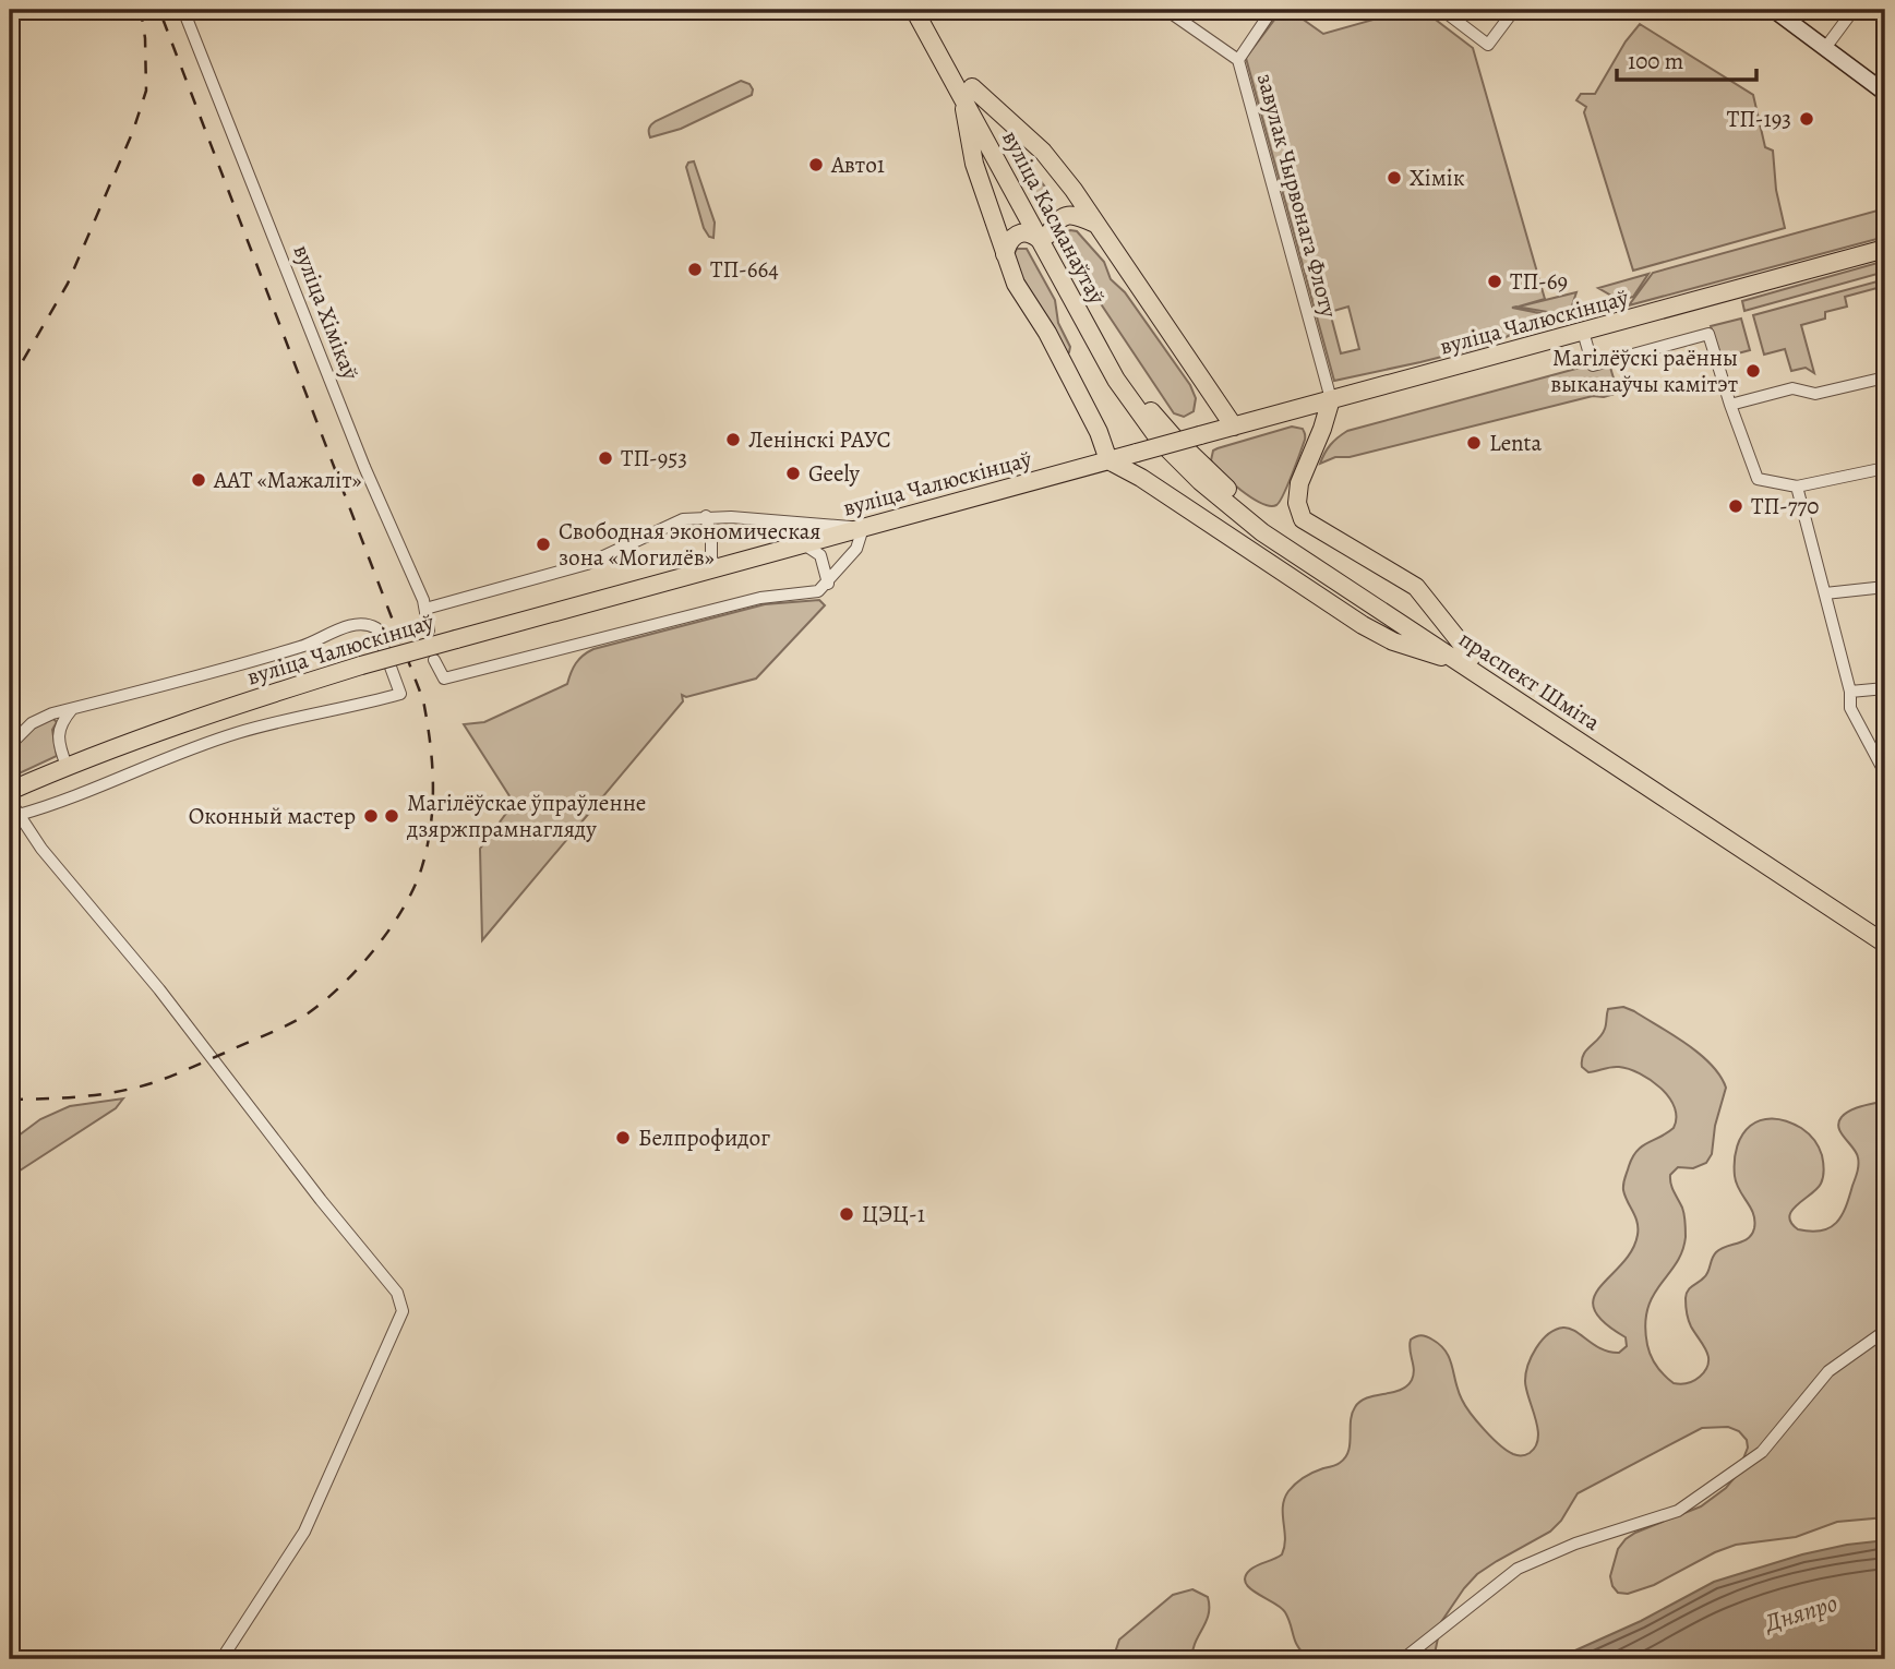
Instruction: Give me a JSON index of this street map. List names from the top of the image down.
{
  "streets": {
    "main road": ["вуліца Касманаўтаў", "вуліца Чалюскінцаў", "праспект Шміта"],
    "street": ["завулак Чырвонага Флоту", "вуліца Хімікаў"]
  },
  "crossings": [
    ["завулак Чырвонага Флоту", "вуліца Чалюскінцаў"],
    ["вуліца Касманаўтаў", "праспект Шміта"]
  ],
  "water": ["Дняпро"],
  "places": [
    "ТП-193",
    "Авто1",
    "Хімік",
    "ТП-664",
    "ТП-69",
    "Магілёўскі раённы выканаўчы камітэт",
    "Ленінскі РАУС",
    "Lenta",
    "ТП-953",
    "Geely",
    "ААТ «Мажаліт»",
    "ТП-770",
    "Свободная экономическая зона «Могилёв»",
    "Оконный мастер",
    "Магілёўскае ўпраўленне дзяржпрамнагляду",
    "Белпрофидог",
    "ЦЭЦ-1"
  ],
  "scale_bar": "100 m"
}
